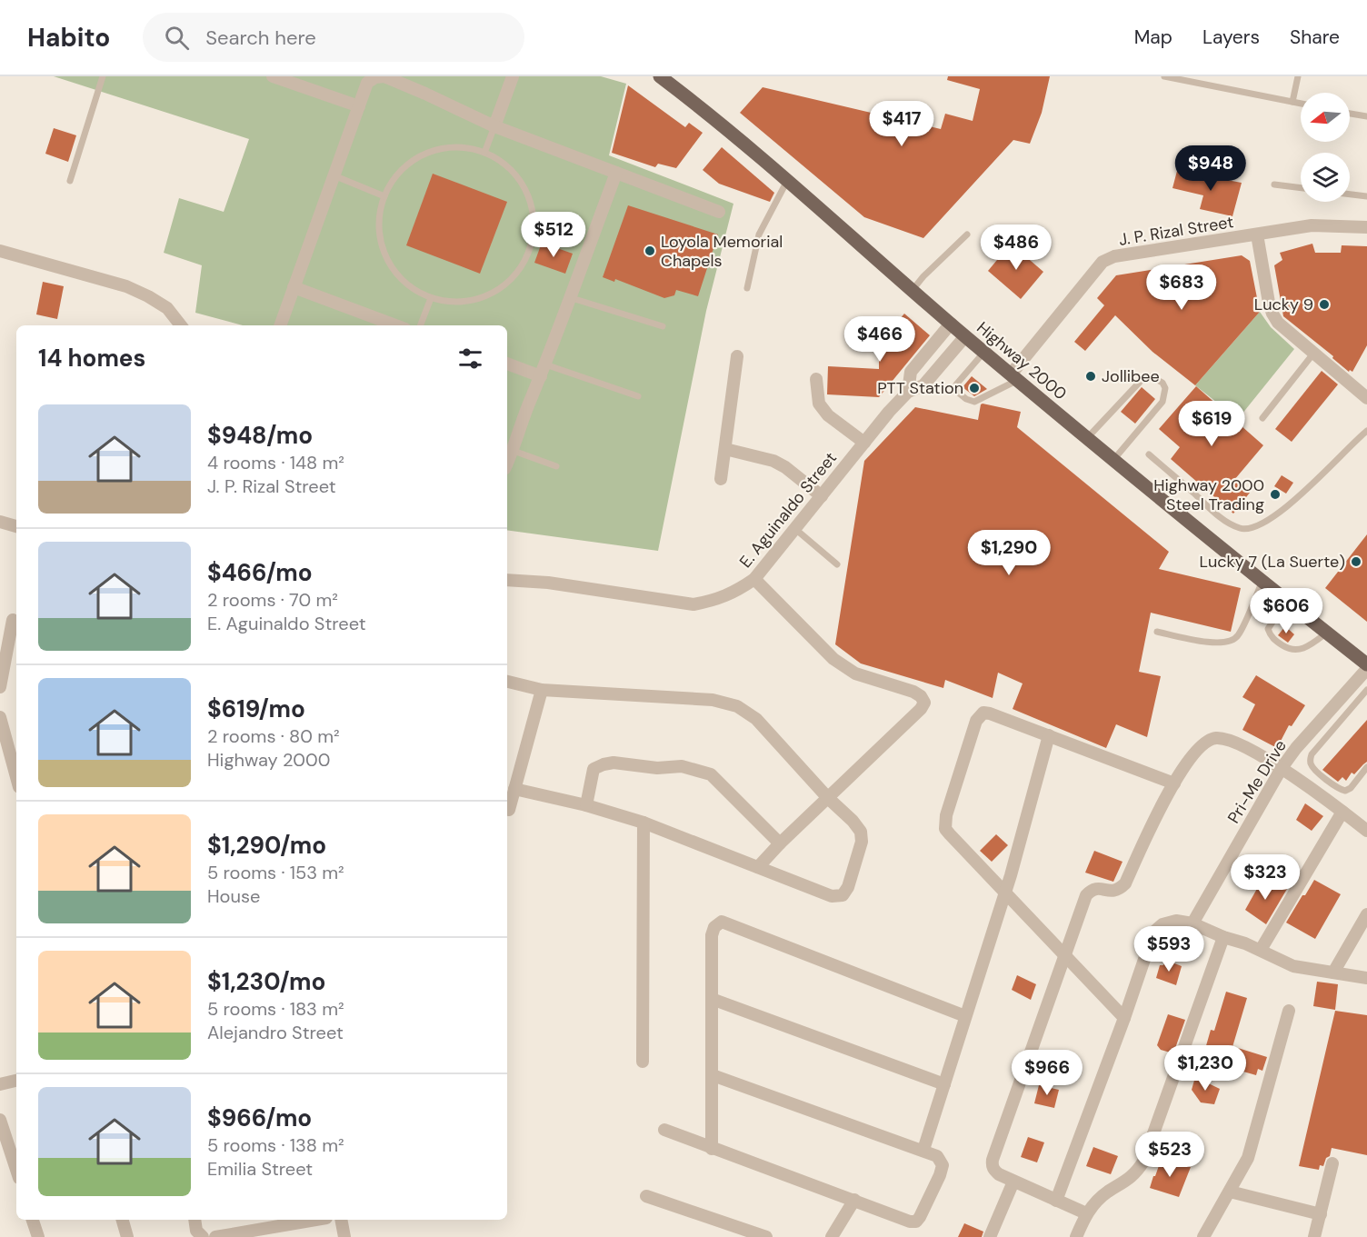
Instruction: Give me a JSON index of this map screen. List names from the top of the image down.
{
  "streets": {
    "main road": ["Highway 2000"],
    "street": ["J. P. Rizal Street", "E. Aguinaldo Street", "Pri-Me Drive"]
  },
  "crossings": [
    ["J. P. Rizal Street", "Highway 2000"],
    ["Highway 2000", "E. Aguinaldo Street"]
  ],
  "places": [
    "Loyola Memorial Chapels",
    "Lucky 9",
    "Jollibee",
    "PTT Station",
    "Highway 2000 Steel Trading",
    "Lucky 7 (La Suerte)"
  ],
  "north": "left",
  "page": {
    "header": "Habito",
    "search": "Search here",
    "nav": ["Map", "Layers", "Share"],
    "price": [
      "$417",
      "$948",
      "$512",
      "$486",
      "$683",
      "$466",
      "$619",
      "$1,290",
      "$606",
      "$323",
      "$593",
      "$1,230",
      "$966",
      "$523"
    ],
    "heading": "14 homes",
    "list": [
      {
        "name": "$948/mo",
        "note": "4 rooms · 148 m² · J. P. Rizal Street"
      },
      {
        "name": "$466/mo",
        "note": "2 rooms · 70 m² · E. Aguinaldo Street"
      },
      {
        "name": "$619/mo",
        "note": "2 rooms · 80 m² · Highway 2000"
      },
      {
        "name": "$1,290/mo",
        "note": "5 rooms · 153 m² · House"
      },
      {
        "name": "$1,230/mo",
        "note": "5 rooms · 183 m² · Alejandro Street"
      },
      {
        "name": "$966/mo",
        "note": "5 rooms · 138 m² · Emilia Street"
      }
    ]
  }
}
